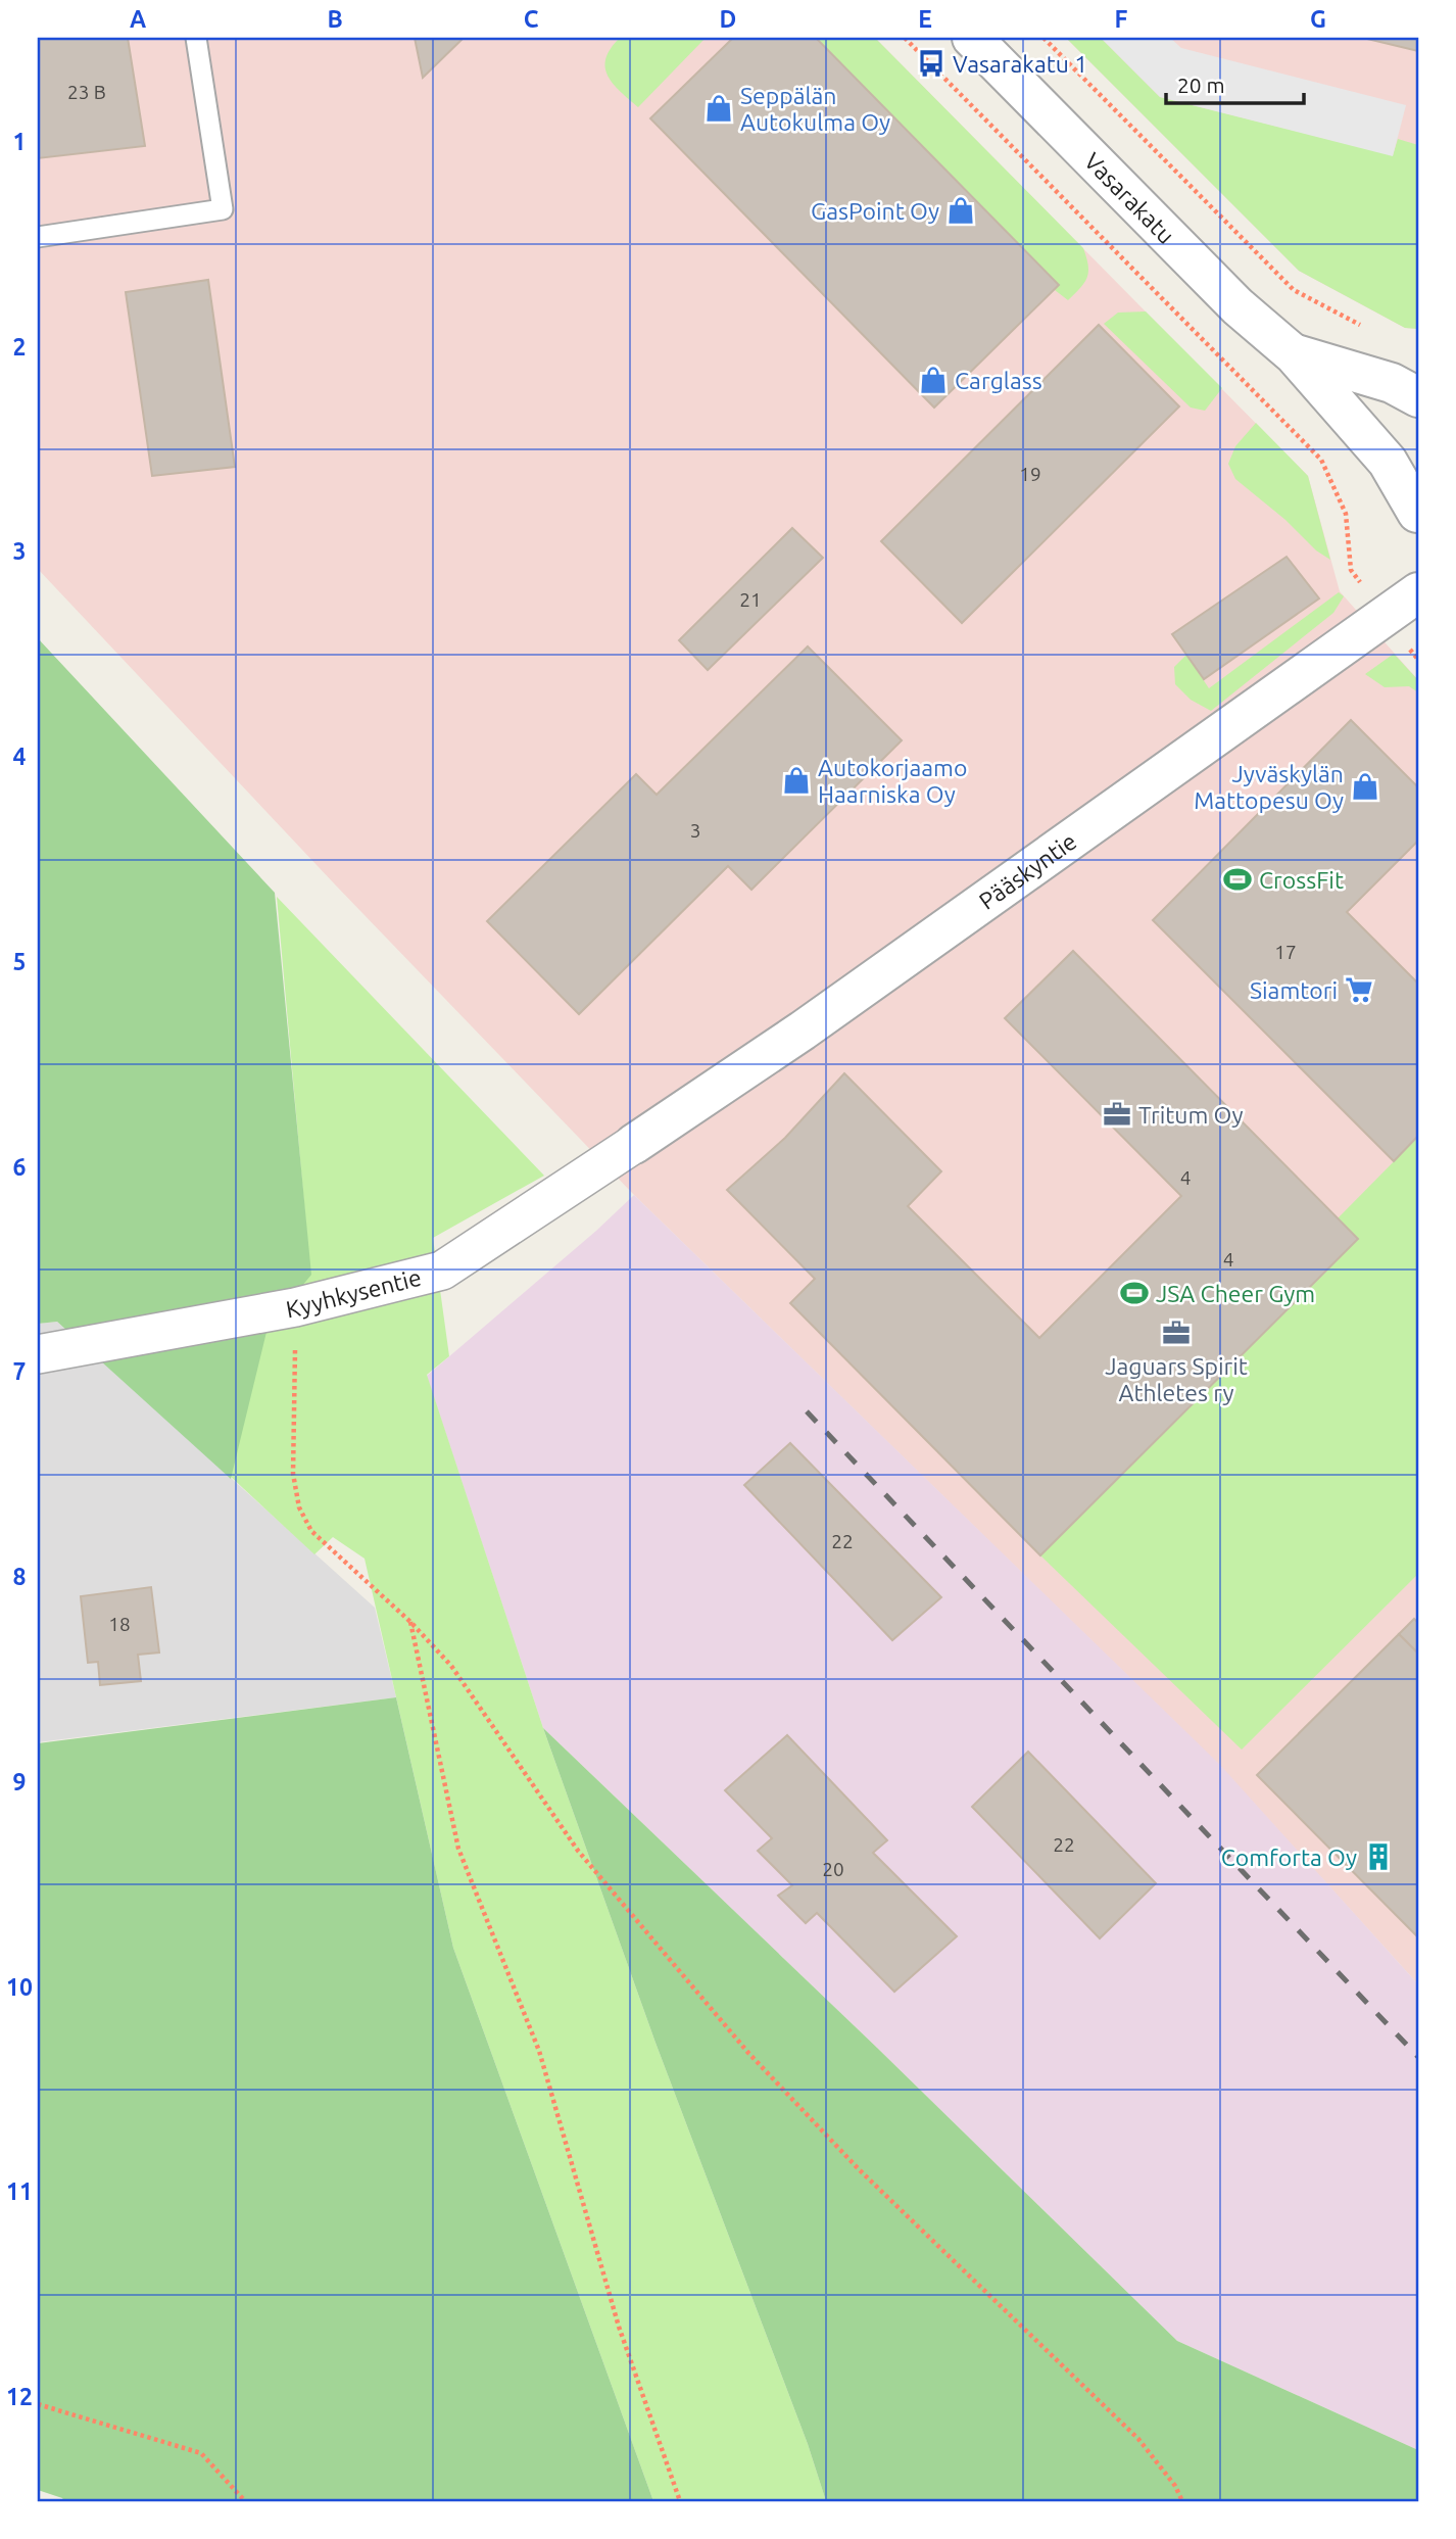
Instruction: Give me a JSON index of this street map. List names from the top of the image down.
{
  "streets": {
    "street": ["Vasarakatu", "Pääskyntie", "Kyyhkysentie"]
  },
  "crossings": [
    ["Pääskyntie", "Kyyhkysentie"]
  ],
  "places": {
    "bus stop": ["Vasarakatu 1"],
    "shop": [
      "Seppälän Autokulma Oy",
      "GasPoint Oy",
      "Carglass",
      "Autokorjaamo Haarniska Oy",
      "Jyväskylän Mattopesu Oy"
    ],
    "sports": ["CrossFit", "JSA Cheer Gym"],
    "supermarket": ["Siamtori"],
    "office": ["Tritum Oy", "Jaguars Spirit Athletes ry"],
    "building": ["Comforta Oy"]
  },
  "house_numbers": [
    "23 B",
    "19",
    "21",
    "3",
    "17",
    "4",
    "4",
    "22",
    "18",
    "22",
    "20"
  ],
  "scale_bar": "20 m",
  "grid": {
    "columns": [
      "A",
      "B",
      "C",
      "D",
      "E",
      "F",
      "G"
    ],
    "rows": [
      "1",
      "2",
      "3",
      "4",
      "5",
      "6",
      "7",
      "8",
      "9",
      "10",
      "11",
      "12"
    ]
  }
}
